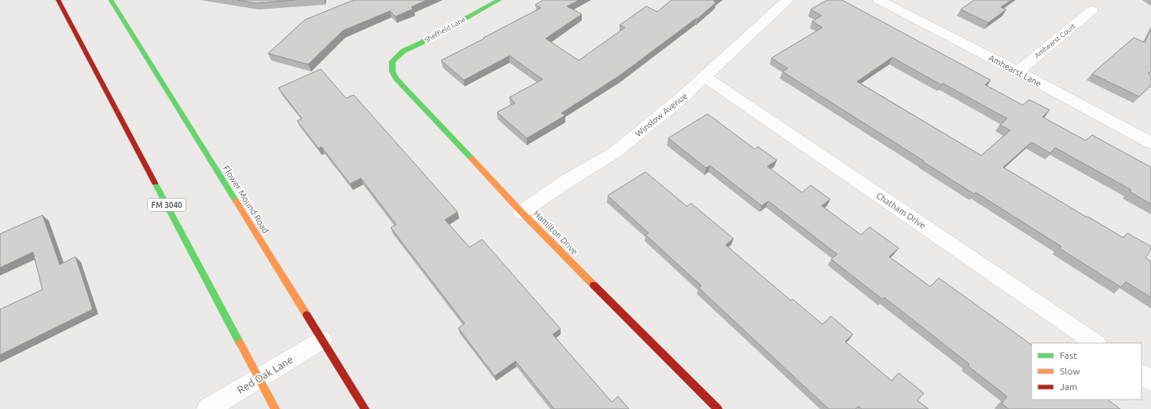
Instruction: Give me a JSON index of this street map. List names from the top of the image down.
{
  "streets": {
    "main road": [
      "Sheffield Lane",
      "Flower Mound Road",
      "FM 3040",
      "Hamilton Drive"
    ],
    "street": [
      "Amhearst Court",
      "Amhearst Lane",
      "Winslow Avenue",
      "Chatham Drive",
      "Red Oak Lane"
    ]
  },
  "crossings": [
    ["Sheffield Lane", "Hamilton Drive"],
    ["Amhearst Court", "Amhearst Lane"],
    ["Winslow Avenue", "Chatham Drive"],
    ["Winslow Avenue", "Hamilton Drive"],
    ["Flower Mound Road", "Red Oak Lane"],
    ["FM 3040", "Red Oak Lane"]
  ],
  "legend": ["Fast", "Slow", "Jam"]
}
